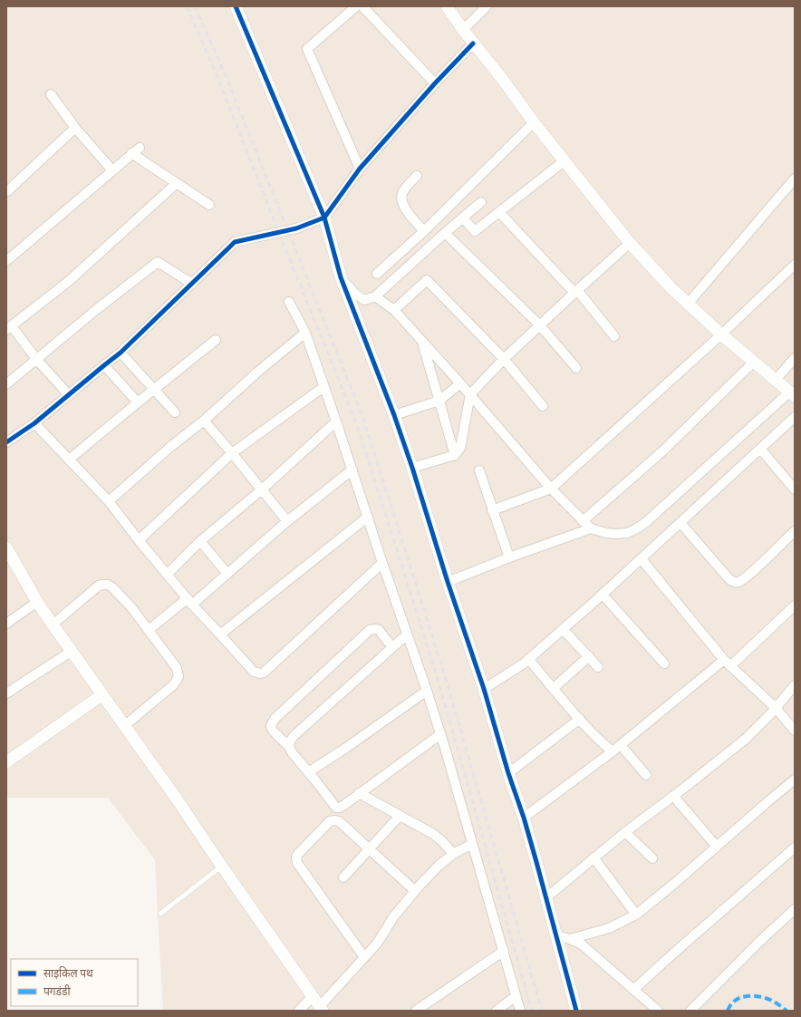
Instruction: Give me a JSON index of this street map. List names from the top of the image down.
{
  "legend": ["साइकिल पथ", "पगडंडी"]
}
